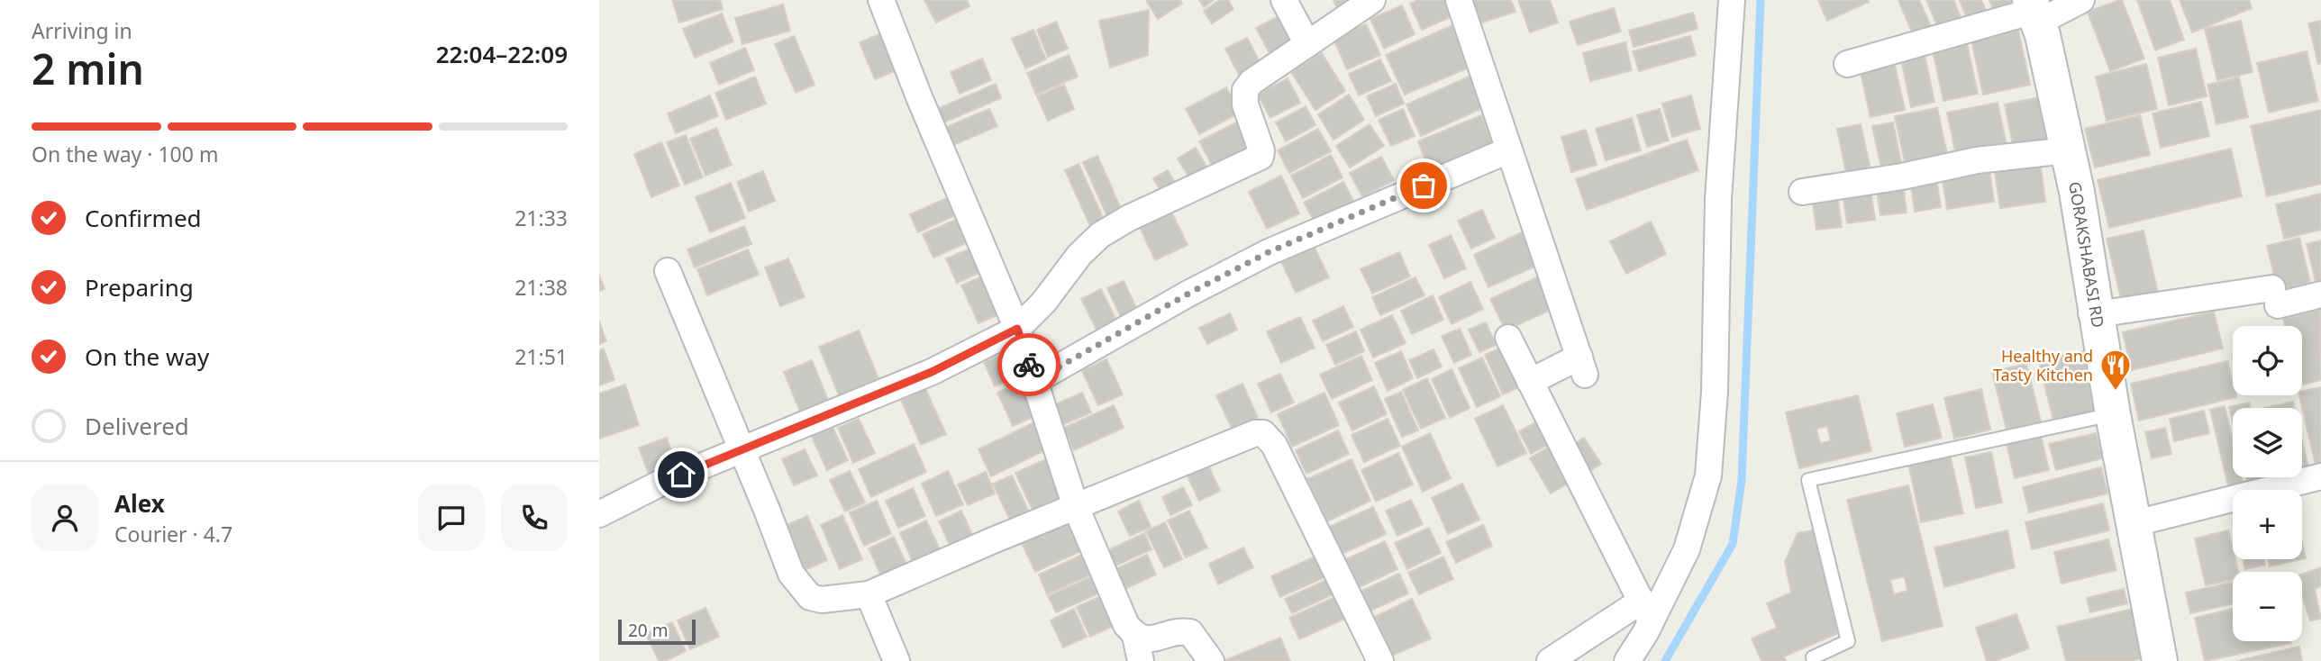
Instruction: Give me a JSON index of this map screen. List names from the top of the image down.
{
  "streets": {
    "street": ["GORAKSHABASI RD"]
  },
  "places": {
    "restaurant": ["Healthy and Tasty Kitchen"]
  },
  "scale_bar": "20 m",
  "page": {
    "heading": ["2 min", "Arriving in", "22:04–22:09"],
    "panel": ["Alex", "Courier · 4.7"],
    "bar": "On the way · 100 m",
    "list": [
      ["Confirmed", "21:33"],
      ["Preparing", "21:38"],
      ["On the way", "21:51"],
      "Delivered"
    ],
    "map_buttons": ["+", "−"],
    "scale": "20 m"
  }
}
